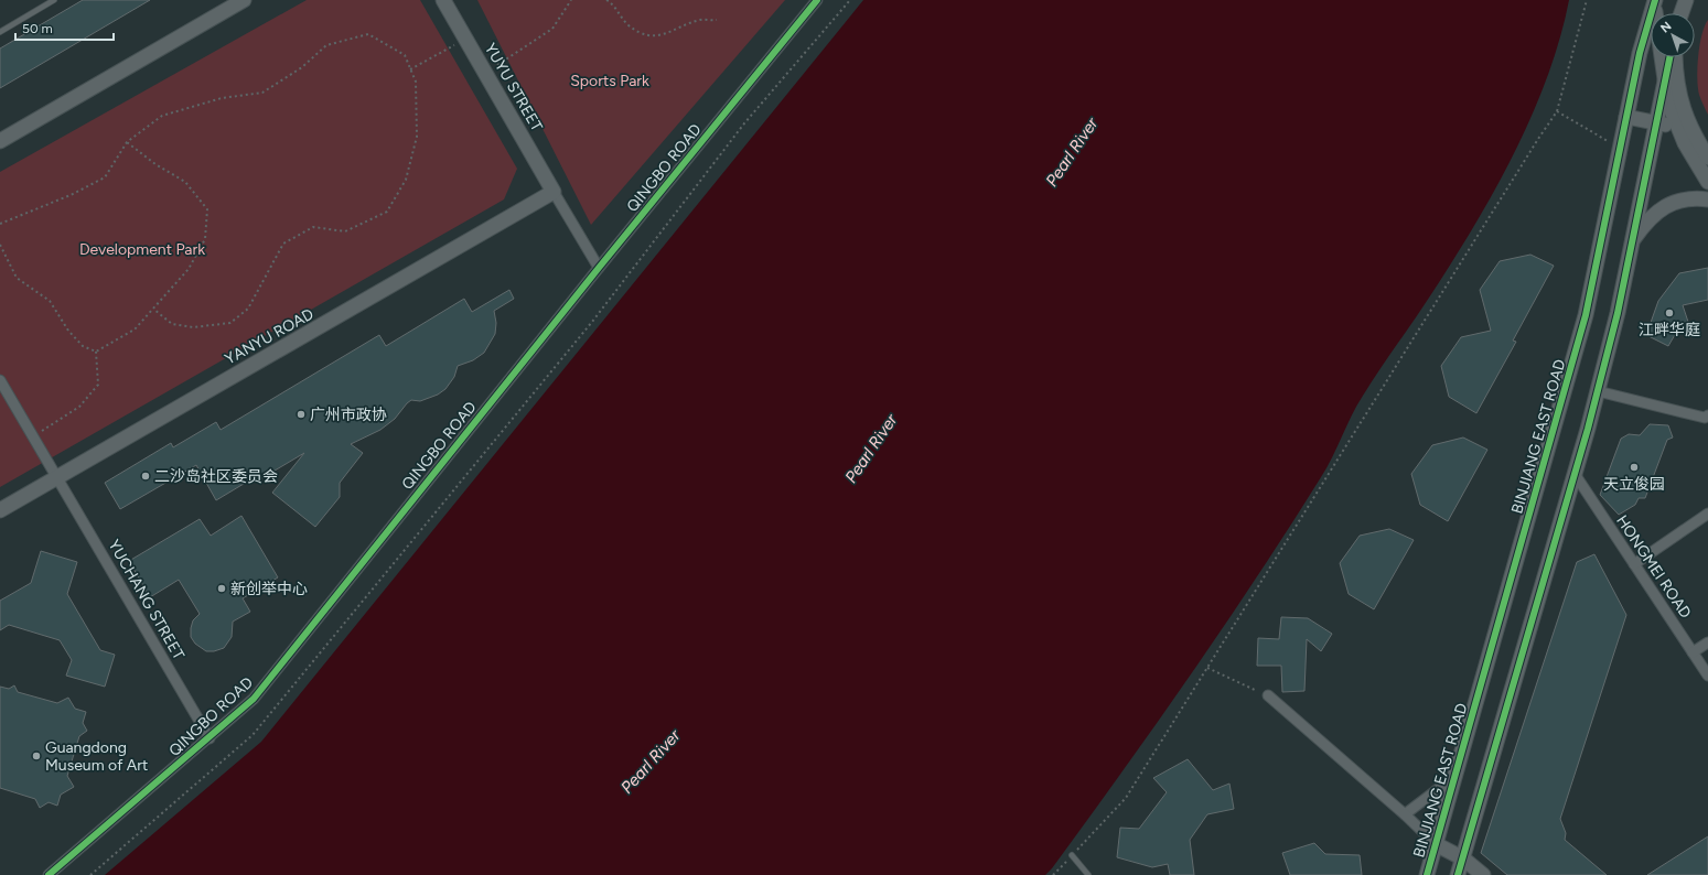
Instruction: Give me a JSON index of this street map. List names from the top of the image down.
{
  "streets": {
    "main road": ["YUYU STREET", "YANYU ROAD", "BINJIANG EAST ROAD"],
    "street": ["QINGBO ROAD", "HONGMEI ROAD", "YUCHANG STREET"]
  },
  "crossings": [
    ["YUYU STREET", "YANYU ROAD"],
    ["QINGBO ROAD", "YUCHANG STREET"],
    ["YANYU ROAD", "YUCHANG STREET"]
  ],
  "water": ["Pearl River"],
  "parks": ["Sports Park", "Development Park"],
  "places": [
    "江畔华庭",
    "广州市政协",
    "天立俊园",
    "二沙岛社区委员会",
    "新创举中心",
    "Guangdong Museum of Art"
  ],
  "scale_bar": "50 m",
  "north": "top left"
}
